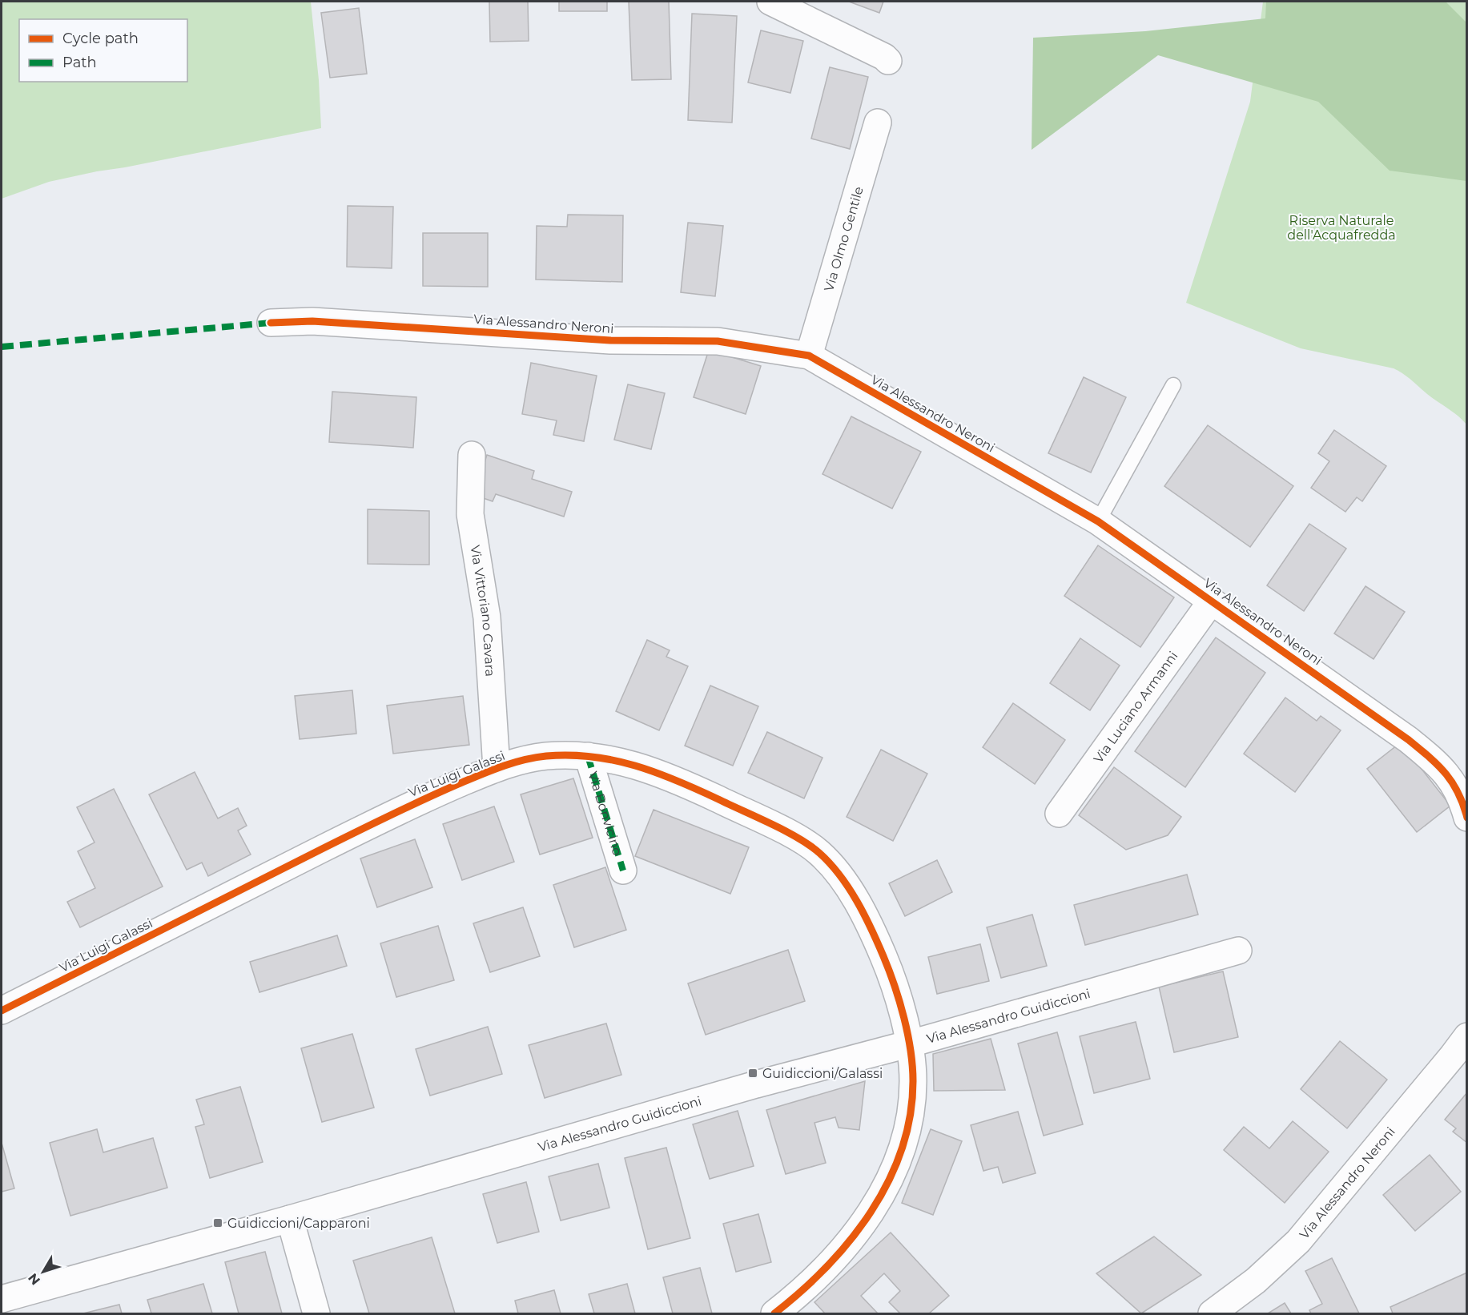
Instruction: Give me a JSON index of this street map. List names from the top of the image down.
{
  "streets": {
    "street": [
      "Via Olmo Gentile",
      "Via Alessandro Neroni",
      "Via Vittoriano Cavara",
      "Via Luciano Armanni",
      "Via Luigi Galassi",
      "Via Bonvicino",
      "Via Alessandro Guidiccioni"
    ]
  },
  "crossings": [
    ["Via Olmo Gentile", "Via Alessandro Neroni"],
    ["Via Alessandro Neroni", "Via Luciano Armanni"],
    ["Via Vittoriano Cavara", "Via Luigi Galassi"],
    ["Via Luigi Galassi", "Via Bonvicino"],
    ["Via Luigi Galassi", "Via Alessandro Guidiccioni"]
  ],
  "parks": ["Riserva Naturale dell'Acquafredda"],
  "places": {
    "transit": ["Guidiccioni/Galassi", "Guidiccioni/Capparoni"]
  },
  "legend": ["Cycle path", "Path"],
  "north": "bottom left"
}
